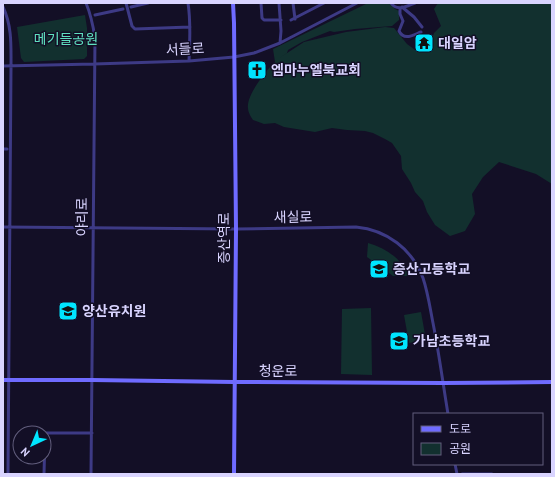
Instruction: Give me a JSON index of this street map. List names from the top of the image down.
{
  "streets": {
    "street": [
      "서들로",
      "야리로",
      "새실로",
      "증산역로",
      "청운로"
    ]
  },
  "crossings": [
    ["서들로", "야리로"],
    ["서들로", "증산역로"],
    ["야리로", "새실로"],
    ["야리로", "청운로"],
    ["새실로", "증산역로"],
    ["새실로", "청운로"],
    ["증산역로", "청운로"]
  ],
  "parks": ["메기들공원"],
  "places": {
    "temple": ["대일암"],
    "church": ["엠마누엘북교회"],
    "school or university": ["증산고등학교", "양산유치원", "가남초등학교"]
  },
  "legend": ["도로", "공원"],
  "north": "bottom left"
}
